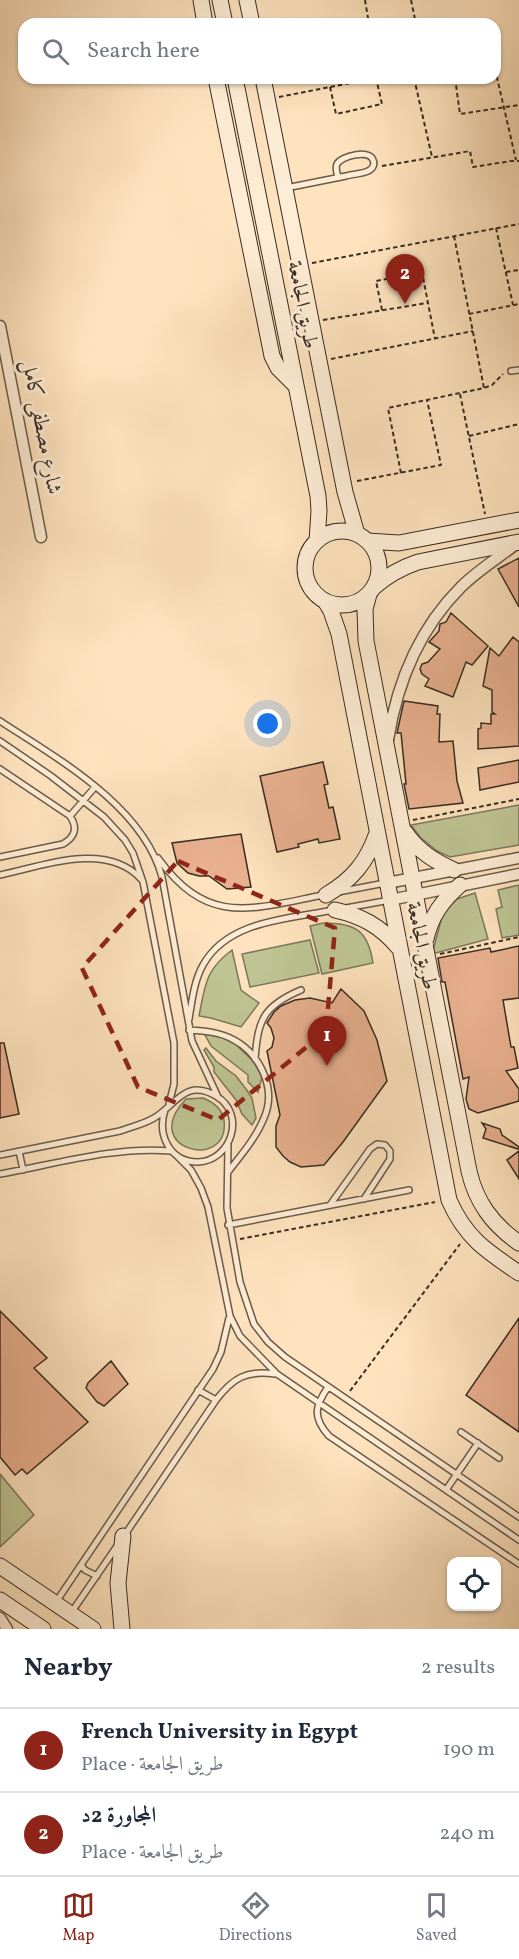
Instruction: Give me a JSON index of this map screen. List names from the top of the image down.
{
  "streets": {
    "street": ["طريق الجامعة", "شارع مصطفى كامل"]
  },
  "page": {
    "search": "Search here",
    "pins": ["2", "1"],
    "heading": ["Nearby", "2 results"],
    "list": [
      {
        "mark": "1",
        "name": "French University in Egypt",
        "note": "Place · طريق الجامعة",
        "value": "190 m"
      },
      {
        "mark": "2",
        "name": "المجاورة 2د",
        "note": "Place · طريق الجامعة",
        "value": "240 m"
      }
    ],
    "nav": ["Map", "Directions", "Saved"]
  }
}
